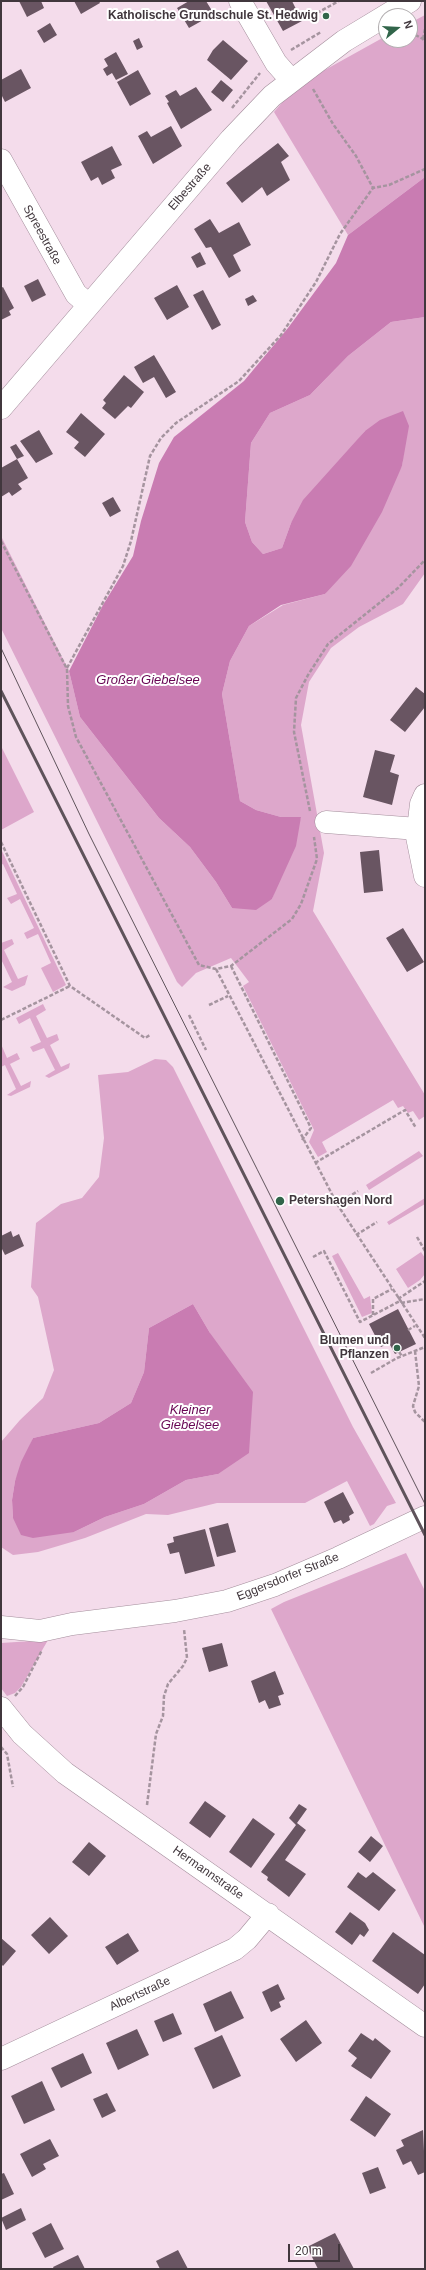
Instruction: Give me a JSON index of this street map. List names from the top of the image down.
{
  "streets": {
    "street": [
      "Elbestraße",
      "Spreestraße",
      "Eggersdorfer Straße",
      "Hermannstraße",
      "Albertstraße"
    ]
  },
  "crossings": [
    ["Elbestraße", "Spreestraße"],
    ["Hermannstraße", "Albertstraße"]
  ],
  "water": ["Großer Giebelsee", "Kleiner Giebelsee"],
  "places": ["Katholische Grundschule St. Hedwig", "Petershagen Nord", "Blumen und Pflanzen"],
  "scale_bar": "20 m",
  "north": "right"
}
